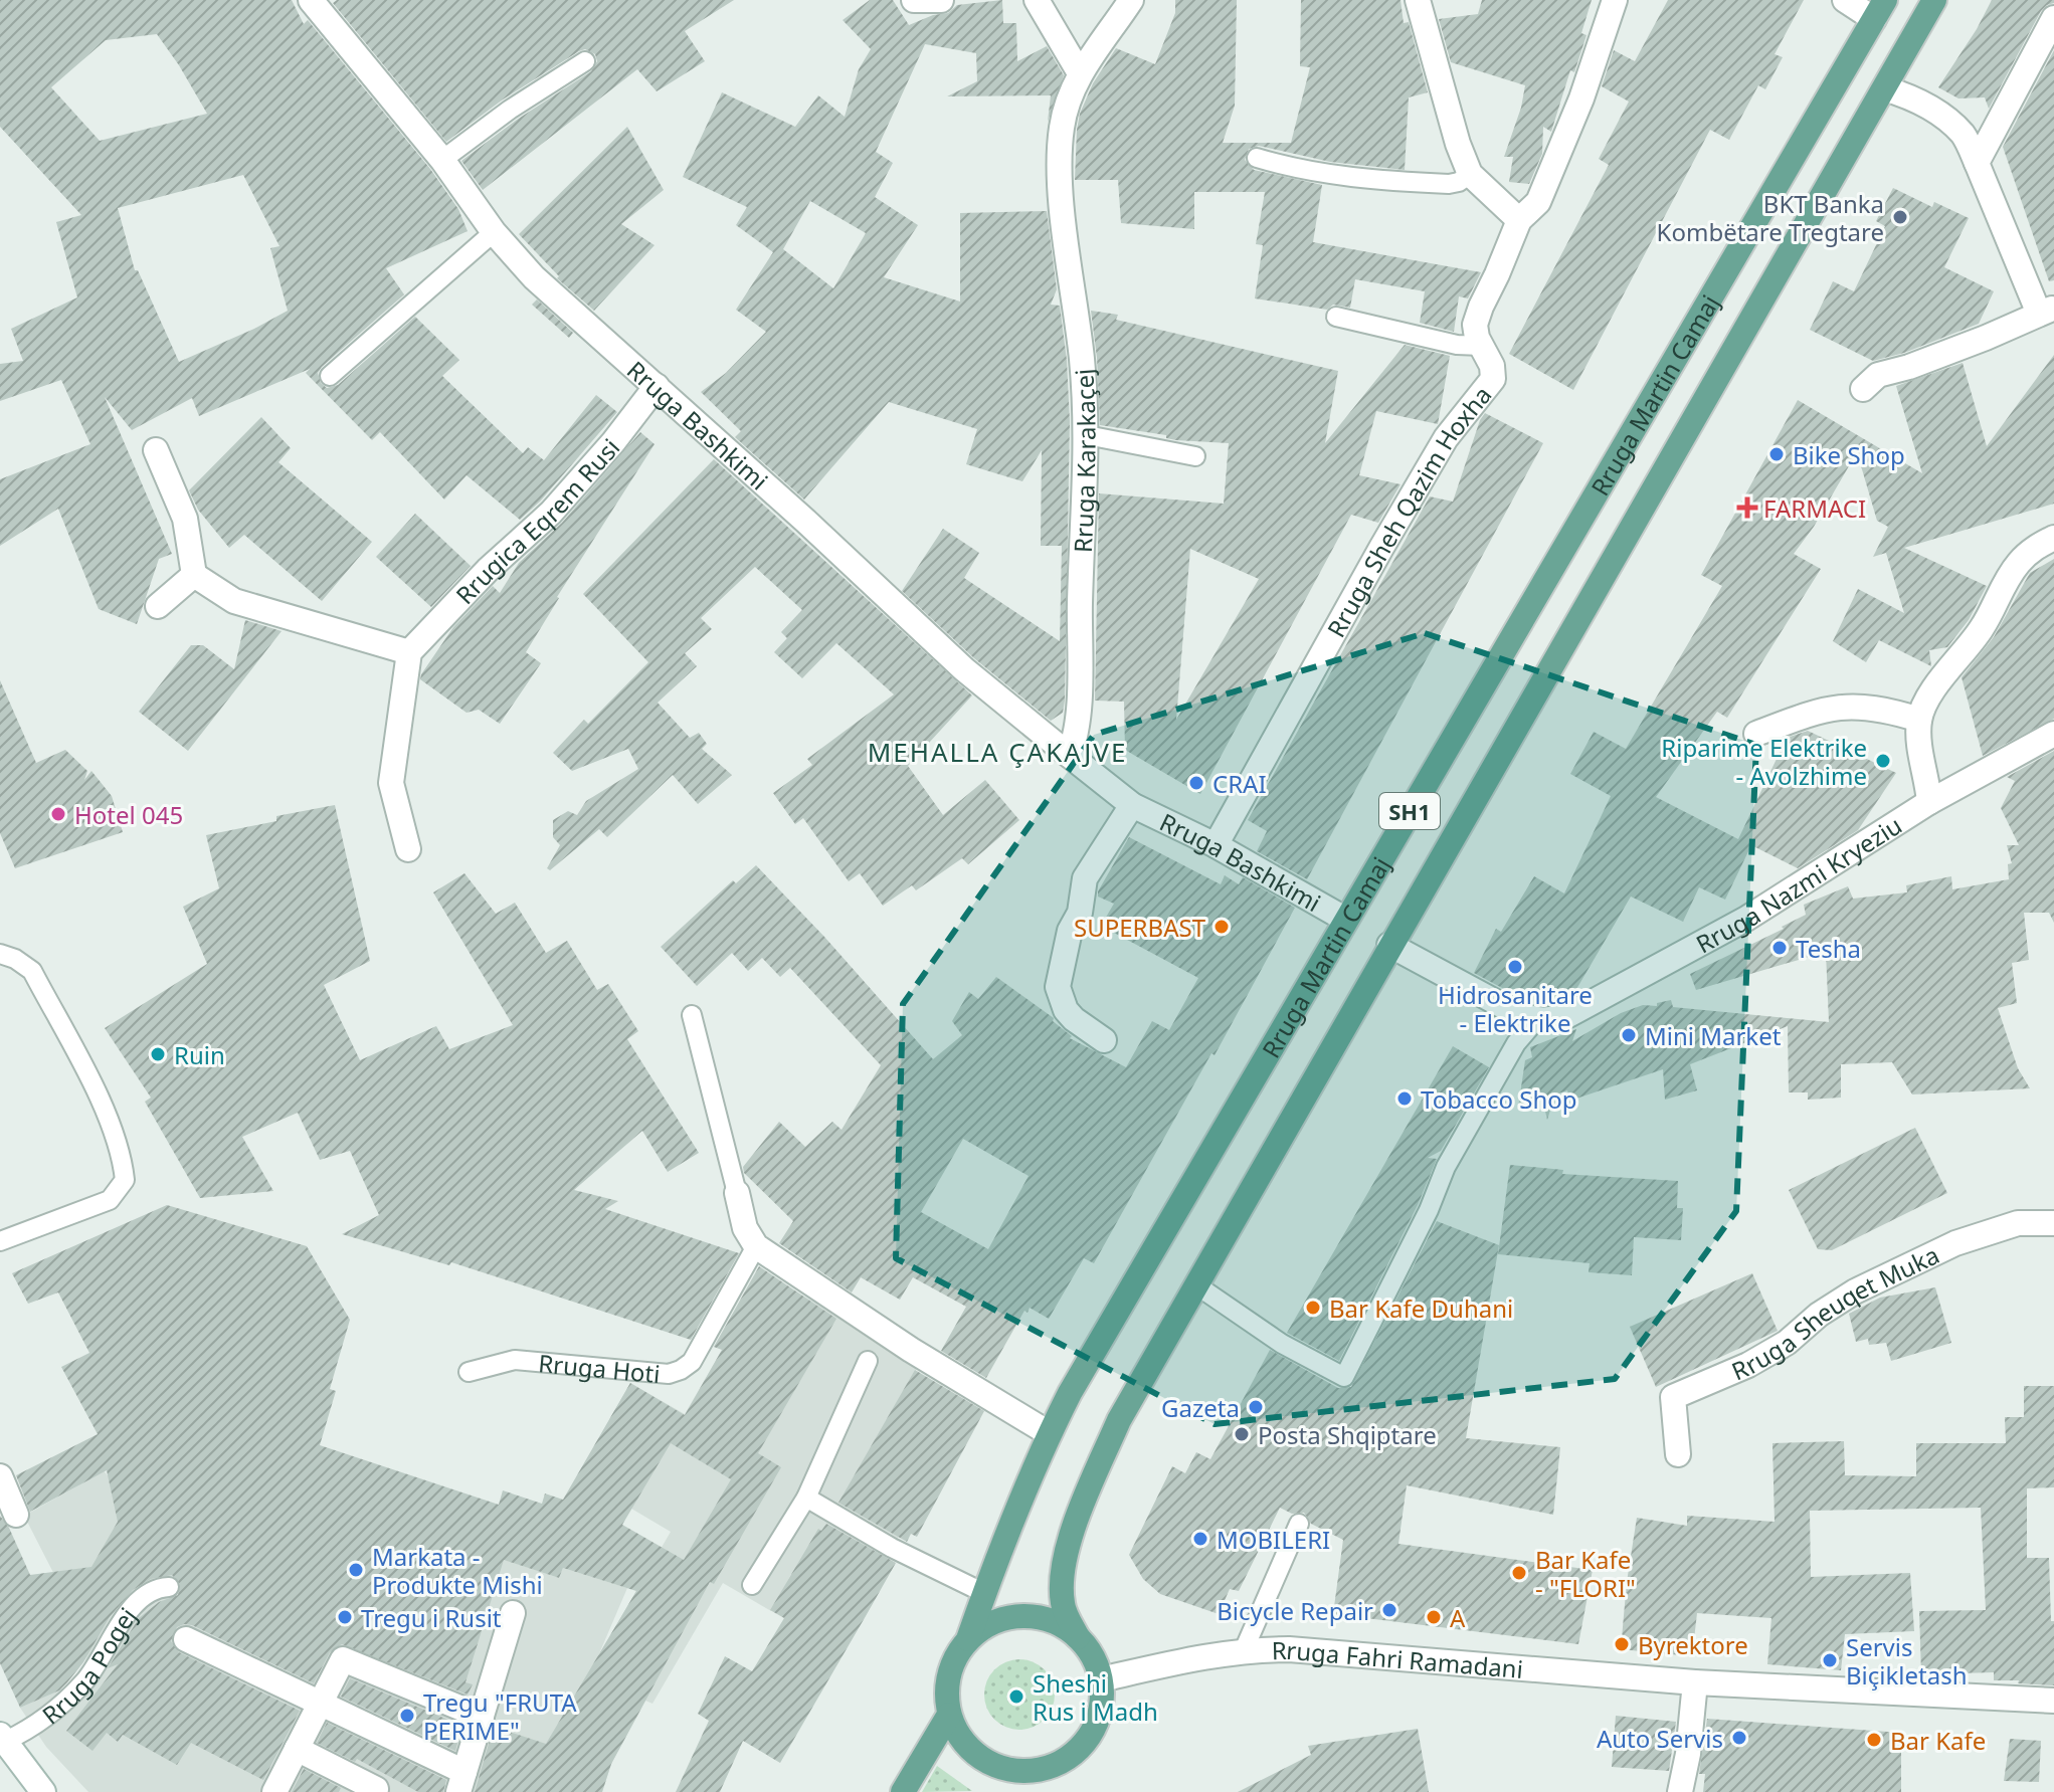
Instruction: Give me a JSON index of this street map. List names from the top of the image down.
{
  "streets": {
    "main road": ["Rruga Martin Camaj", "SH1"],
    "street": [
      "Rruga Bashkimi",
      "Rruga Karakaçej",
      "Rruga Sheh Qazim Hoxha",
      "Rrugica Eqrem Rusi",
      "Rruga Nazmi Kryeziu",
      "Rruga Sheuqet Muka",
      "Rruga Fahri Ramadani",
      "Rruga Pogej"
    ],
    "lane": ["Rruga Hoti"]
  },
  "crossings": [
    ["Rruga Martin Camaj", "Rruga Bashkimi"],
    ["Rruga Martin Camaj", "Rruga Fahri Ramadani"],
    ["Rruga Bashkimi", "Rruga Karakaçej"],
    ["Rruga Bashkimi", "Rruga Sheh Qazim Hoxha"],
    ["Rruga Bashkimi", "Rrugica Eqrem Rusi"]
  ],
  "districts": ["MEHALLA ÇAKAJVE"],
  "places": {
    "other": [
      "BKT Banka Kombëtare Tregtare",
      "Bike Shop",
      "Riparime Elektrike - Avolzhime",
      "CRAI",
      "Hotel 045",
      "SUPERBAST",
      "Tesha",
      "Hidrosanitare - Elektrike",
      "Mini Market",
      "Ruin",
      "Tobacco Shop",
      "Bar Kafe Duhani",
      "Gazeta",
      "Posta Shqiptare",
      "MOBILERI",
      "Markata - Produkte Mishi",
      "Bar Kafe - \"FLORI\"",
      "Bicycle Repair",
      "Tregu i Rusit",
      "A",
      "Byrektore",
      "Servis Biçikletash",
      "Sheshi Rus i Madh",
      "Tregu \"FRUTA PERIME\"",
      "Auto Servis",
      "Bar Kafe"
    ],
    "health": ["FARMACI"]
  }
}
